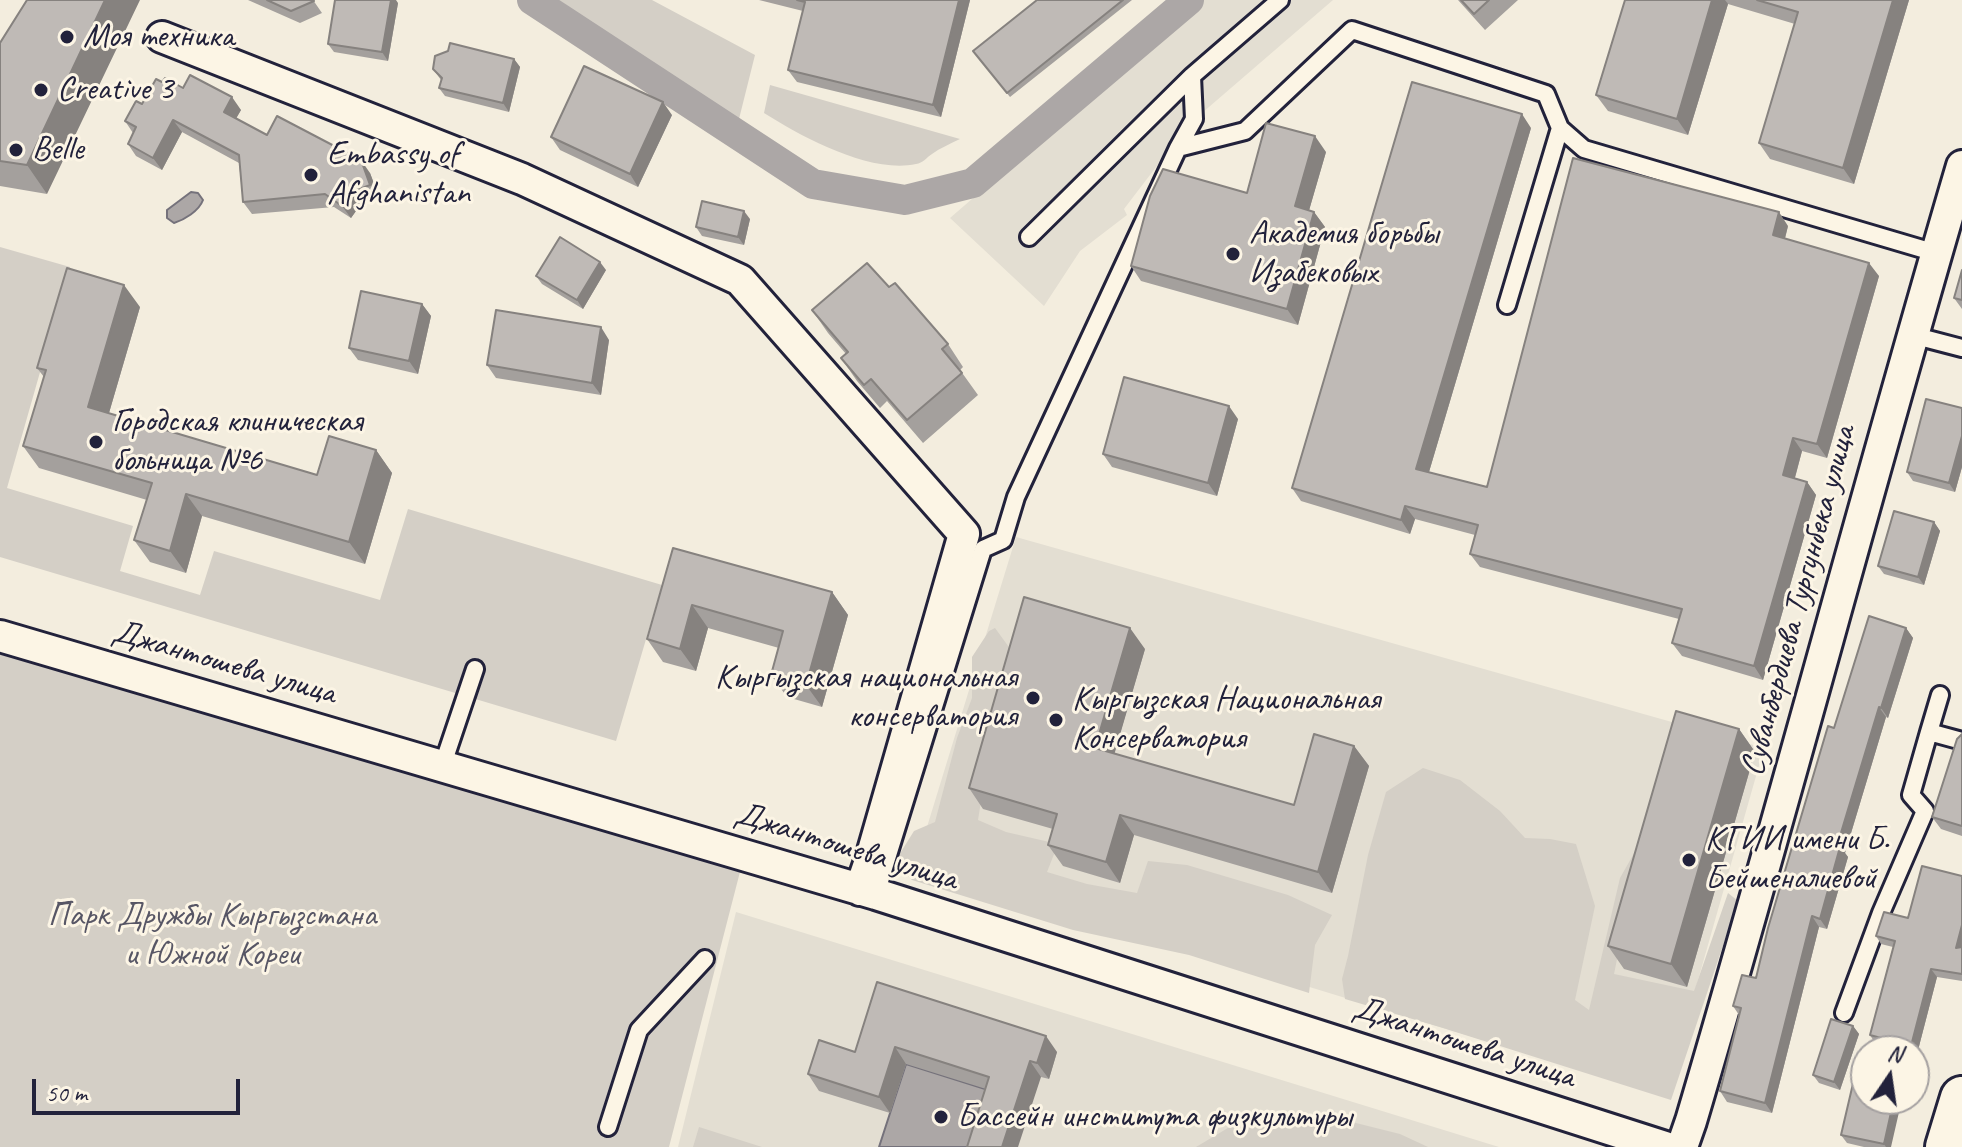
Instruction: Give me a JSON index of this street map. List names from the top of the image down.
{
  "streets": {
    "street": ["Суванбердиева Тургунбека улица", "Джантошева улица"]
  },
  "parks": ["Парк Дружбы Кыргызстана и Южной Кореи"],
  "places": [
    "Моя техника",
    "Creative 3",
    "Belle",
    "Embassy of Afghanistan",
    "Академия борьбы Изабековых",
    "Городская клиническая больница №6",
    "Кыргызская национальная консерватория",
    "Кыргызская Национальная Консерватория",
    "КГИИ имени Б. Бейшеналиевой",
    "Бассейн института физкультуры"
  ],
  "scale_bar": "50 m",
  "north": "top"
}
